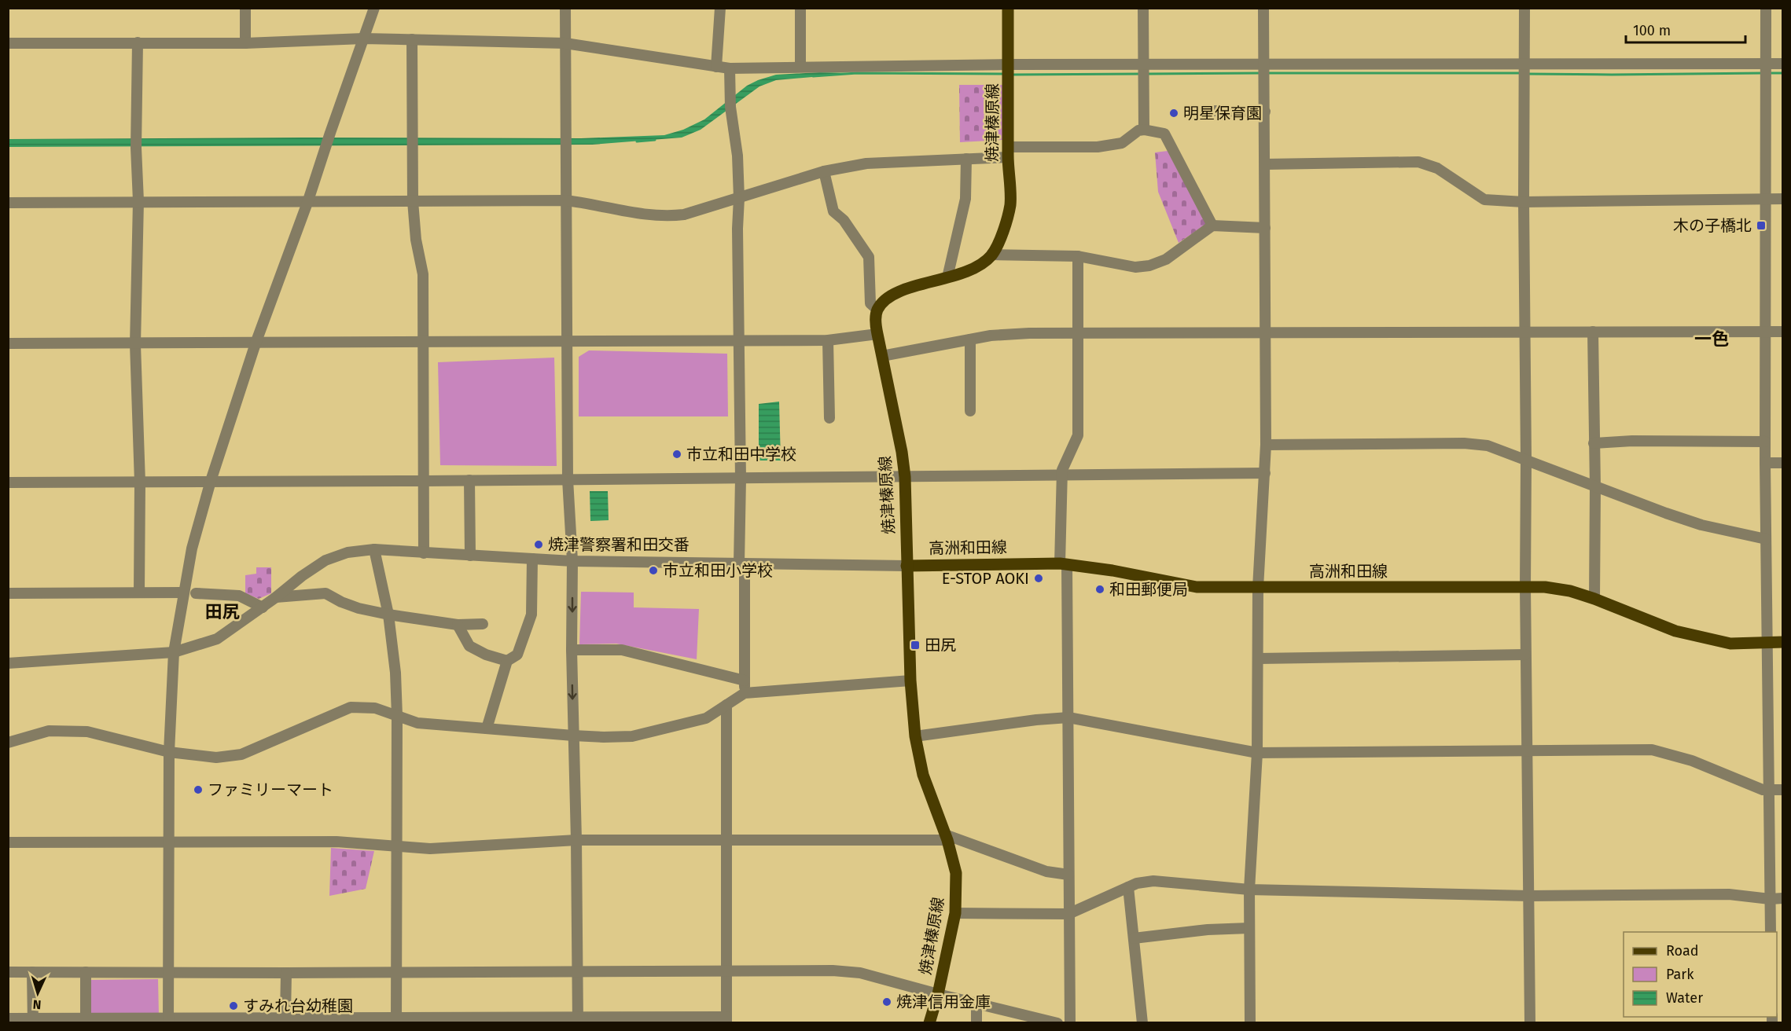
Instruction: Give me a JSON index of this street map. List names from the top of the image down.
{
  "streets": {
    "main road": ["焼津榛原線", "高洲和田線"]
  },
  "crossings": [
    ["焼津榛原線", "高洲和田線"]
  ],
  "districts": ["一色", "田尻"],
  "places": {
    "other": [
      "明星保育園",
      "市立和田中学校",
      "焼津警察署和田交番",
      "市立和田小学校",
      "E-STOP AOKI",
      "和田郵便局",
      "ファミリーマート",
      "焼津信用金庫",
      "すみれ台幼稚園"
    ],
    "transit": ["木の子橋北", "田尻"]
  },
  "legend": ["Road", "Park", "Water"],
  "scale_bar": "100 m",
  "north": "bottom"
}
